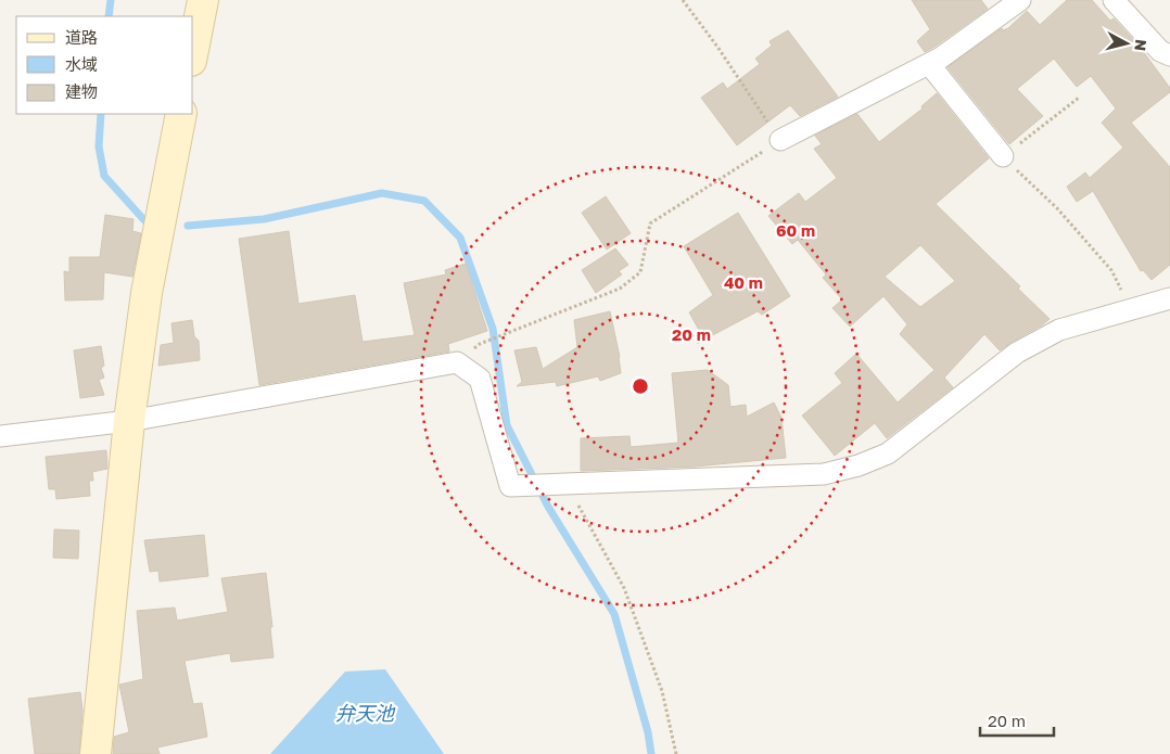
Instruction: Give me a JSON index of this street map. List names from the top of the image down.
{
  "water": ["弁天池"],
  "legend": ["道路", "水域", "建物"],
  "scale_bar": "20 m",
  "north": "right",
  "rings": ["60 m", "40 m", "20 m"]
}
